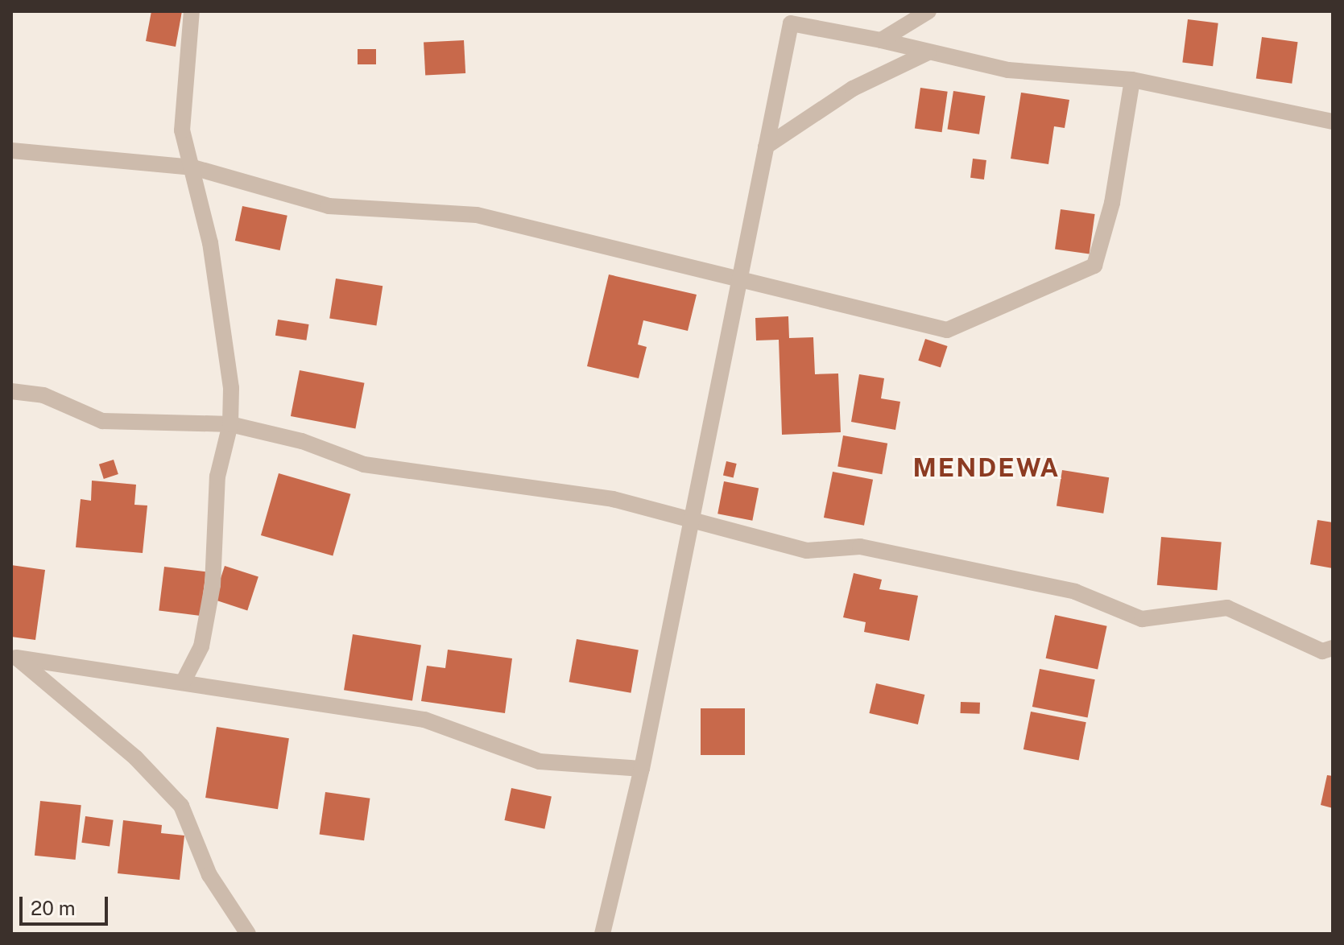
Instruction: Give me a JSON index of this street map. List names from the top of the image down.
{
  "districts": ["MENDEWA"],
  "scale_bar": "20 m"
}
